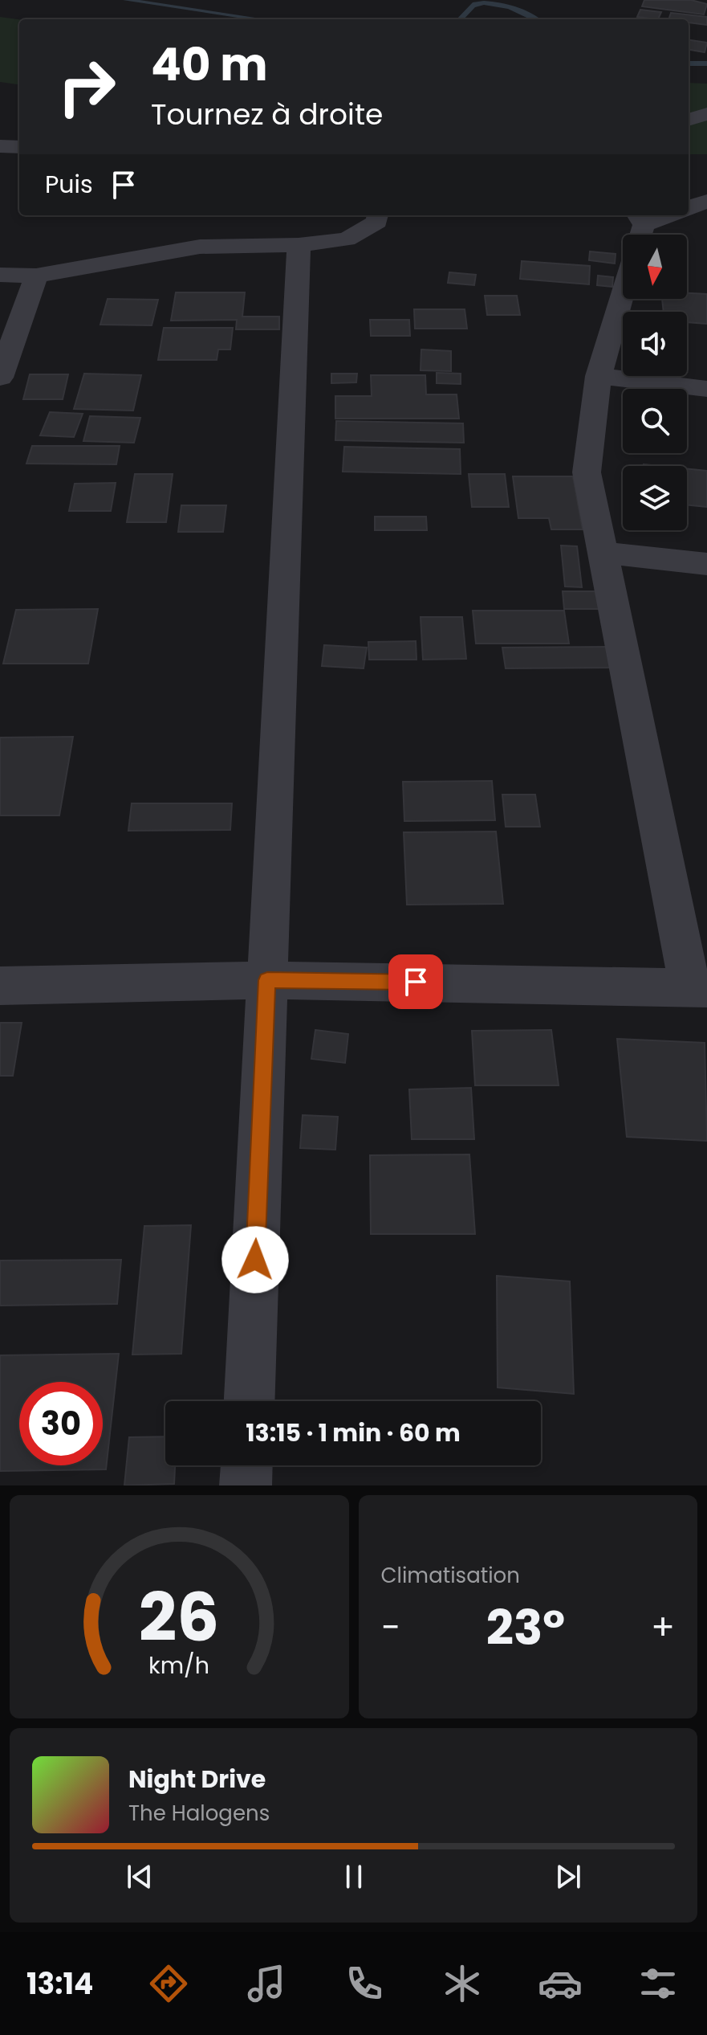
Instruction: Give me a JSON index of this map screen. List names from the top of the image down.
{
  "north": "bottom",
  "page": {
    "turn": ["40 m", "Tournez à droite"],
    "then": "Puis",
    "limit": "30",
    "trip": "13:15 · 1 min · 60 m",
    "tile": "Climatisation",
    "heat": ["−", "23°", "+"],
    "song": ["Night Drive", "The Halogens"],
    "tabs": "13:14",
    "gauge": ["26", "km/h"]
  }
}
